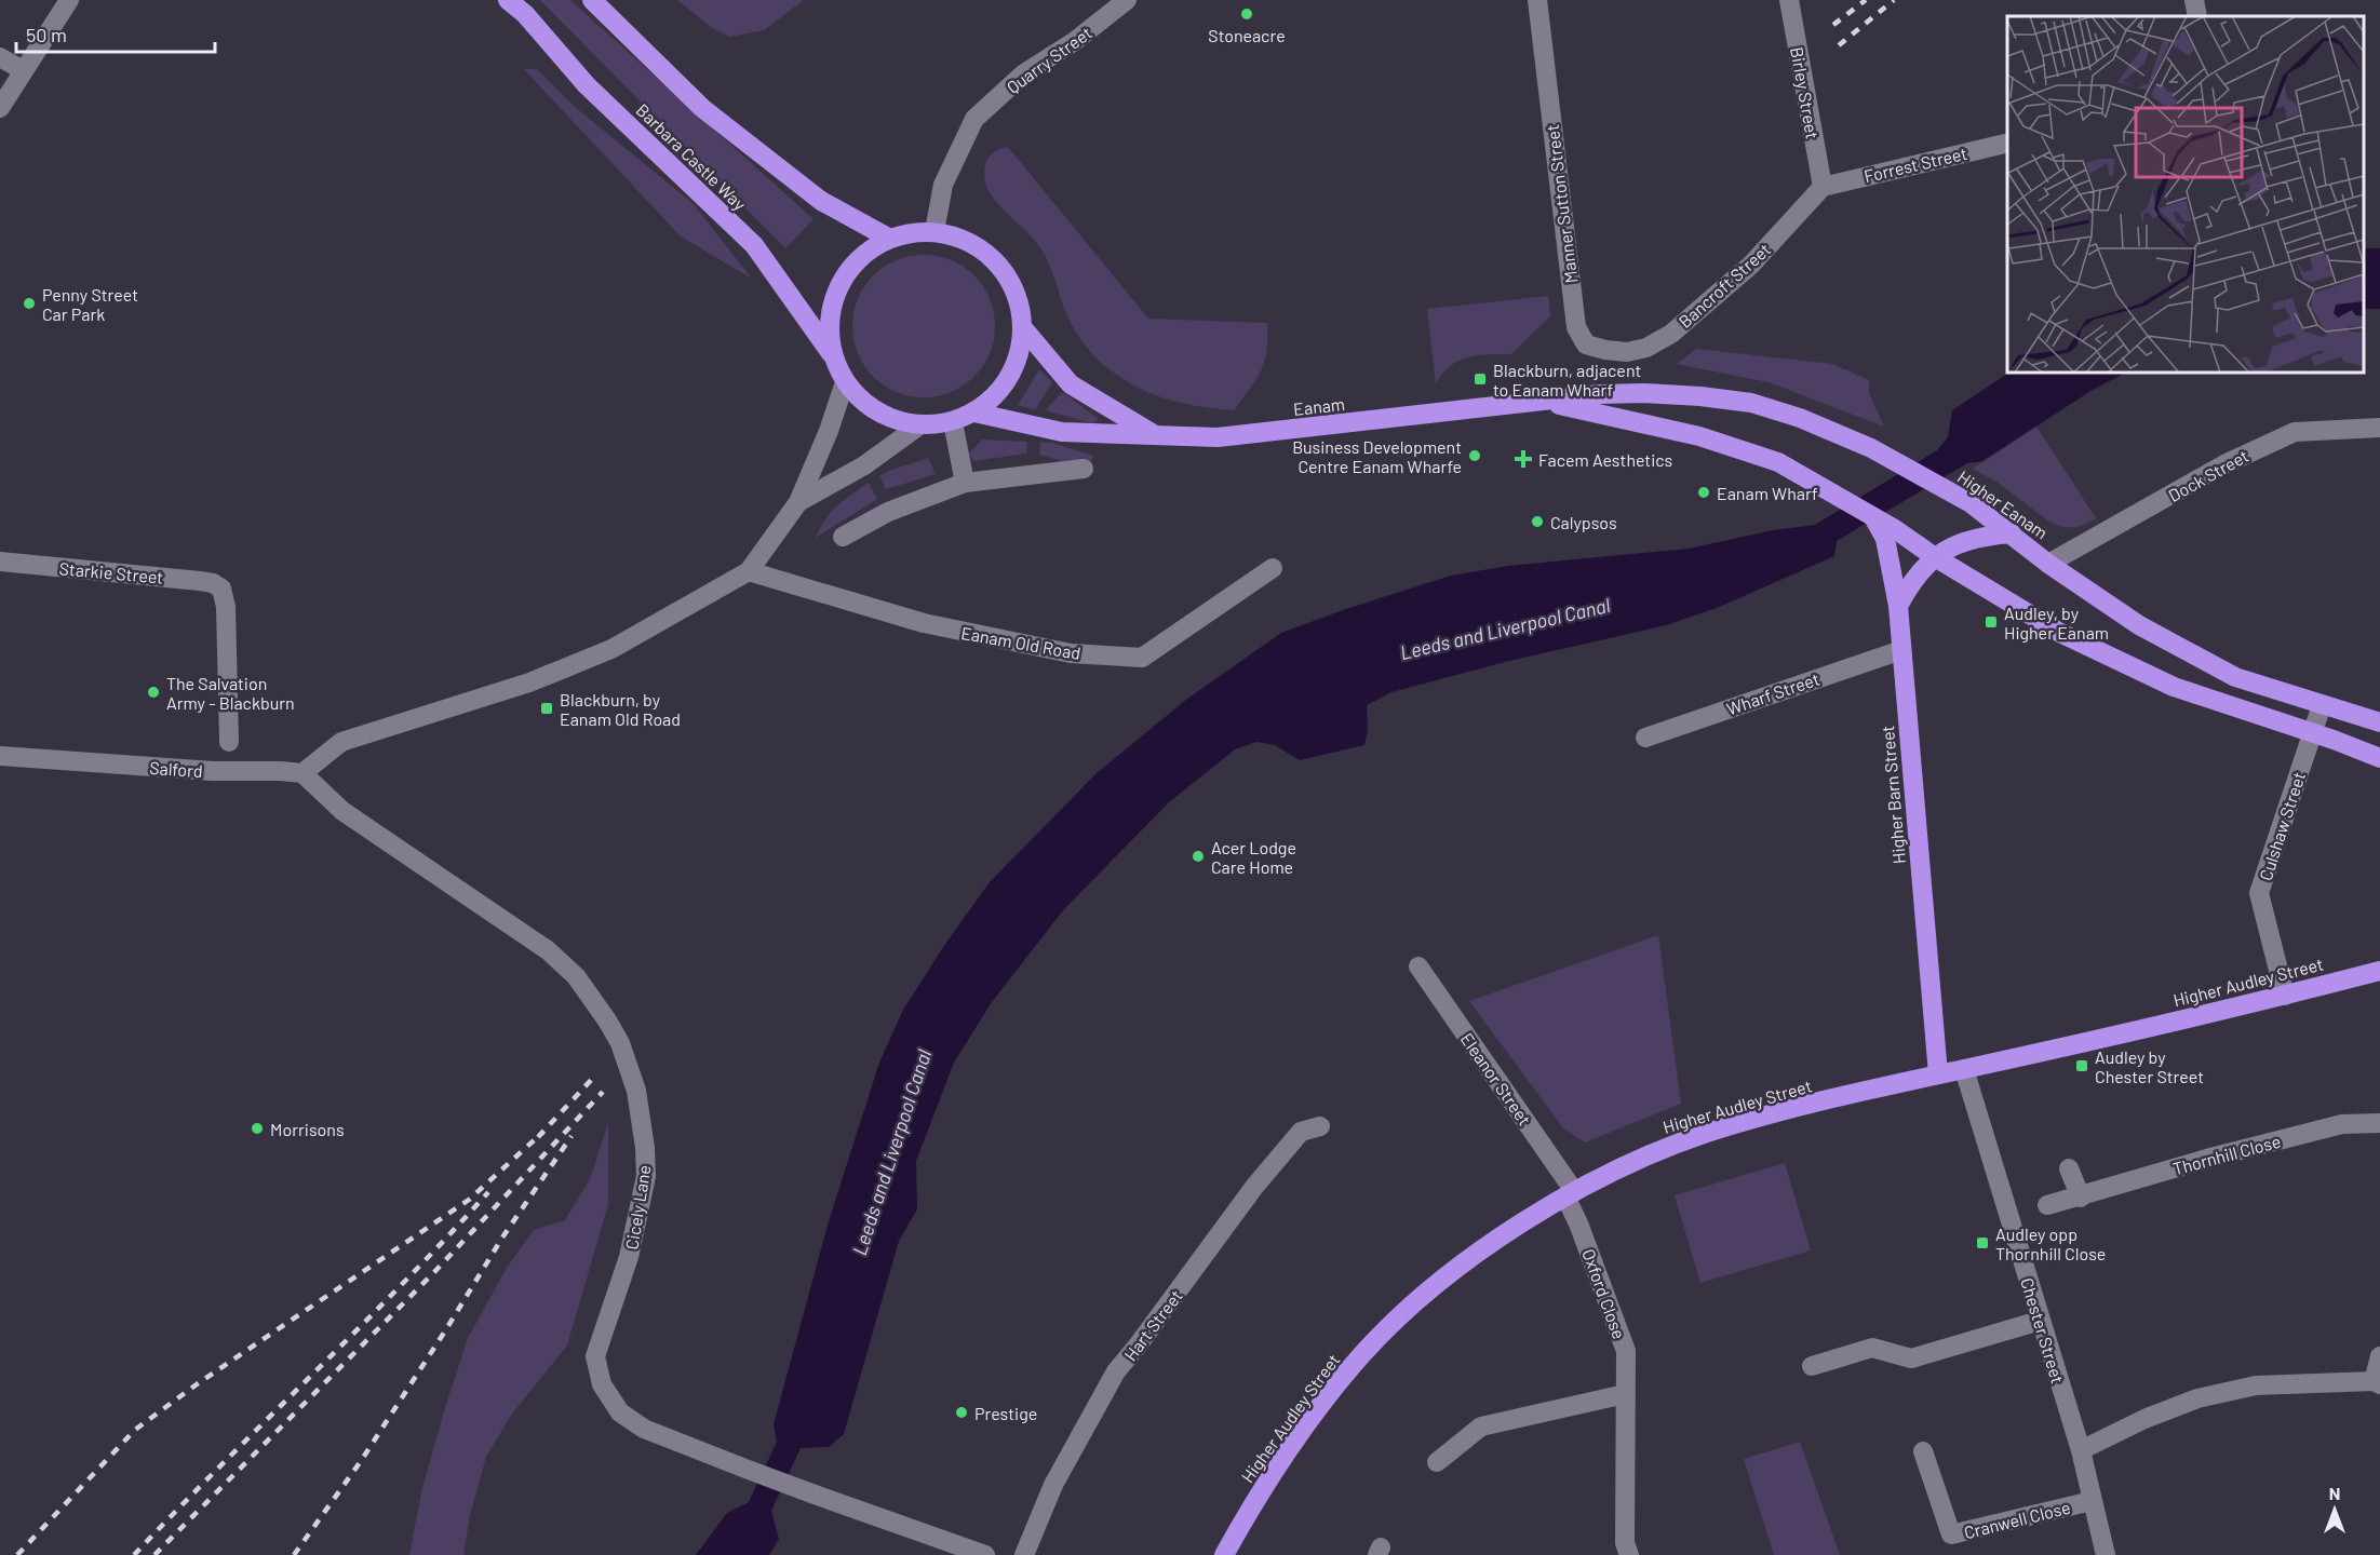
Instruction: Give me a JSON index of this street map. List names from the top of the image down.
{
  "streets": {
    "highway": [
      "Barbara Castle Way",
      "Eanam",
      "Higher Eanam",
      "Higher Barn Street",
      "Higher Audley Street"
    ],
    "street": [
      "Quarry Street",
      "Birley Street",
      "Forrest Street",
      "Manner Sutton Street",
      "Bancroft Street",
      "Dock Street",
      "Starkie Street",
      "Eanam Old Road",
      "Wharf Street",
      "Salford",
      "Culshaw Street",
      "Eleanor Street",
      "Thornhill Close",
      "Cicely Lane",
      "Oxford Close",
      "Hart Street",
      "Chester Street",
      "Cranwell Close"
    ]
  },
  "crossings": [
    ["Quarry Street", "Barbara Castle Way"],
    ["Quarry Street", "Eanam"],
    ["Birley Street", "Forrest Street"],
    ["Birley Street", "Bancroft Street"],
    ["Barbara Castle Way", "Eanam"],
    ["Forrest Street", "Bancroft Street"],
    ["Manner Sutton Street", "Bancroft Street"],
    ["Eanam", "Higher Eanam"],
    ["Dock Street", "Higher Eanam"],
    ["Higher Eanam", "Higher Barn Street"],
    ["Higher Eanam", "Culshaw Street"],
    ["Wharf Street", "Higher Barn Street"],
    ["Salford", "Cicely Lane"],
    ["Higher Barn Street", "Higher Audley Street"],
    ["Culshaw Street", "Higher Audley Street"],
    ["Higher Audley Street", "Eleanor Street"],
    ["Higher Audley Street", "Oxford Close"],
    ["Higher Audley Street", "Chester Street"],
    ["Eleanor Street", "Oxford Close"],
    ["Chester Street", "Cranwell Close"]
  ],
  "water": ["Leeds and Liverpool Canal"],
  "places": {
    "other": [
      "Stoneacre",
      "Penny Street Car Park",
      "Business Development Centre Eanam Wharfe",
      "Eanam Wharf",
      "Calypsos",
      "The Salvation Army - Blackburn",
      "Acer Lodge Care Home",
      "Morrisons",
      "Prestige"
    ],
    "transit": [
      "Blackburn, adjacent to Eanam Wharf",
      "Audley, by Higher Eanam",
      "Blackburn, by Eanam Old Road",
      "Audley by Chester Street",
      "Audley opp Thornhill Close"
    ],
    "health": ["Facem Aesthetics"]
  },
  "scale_bar": "50 m",
  "north": "top"
}
